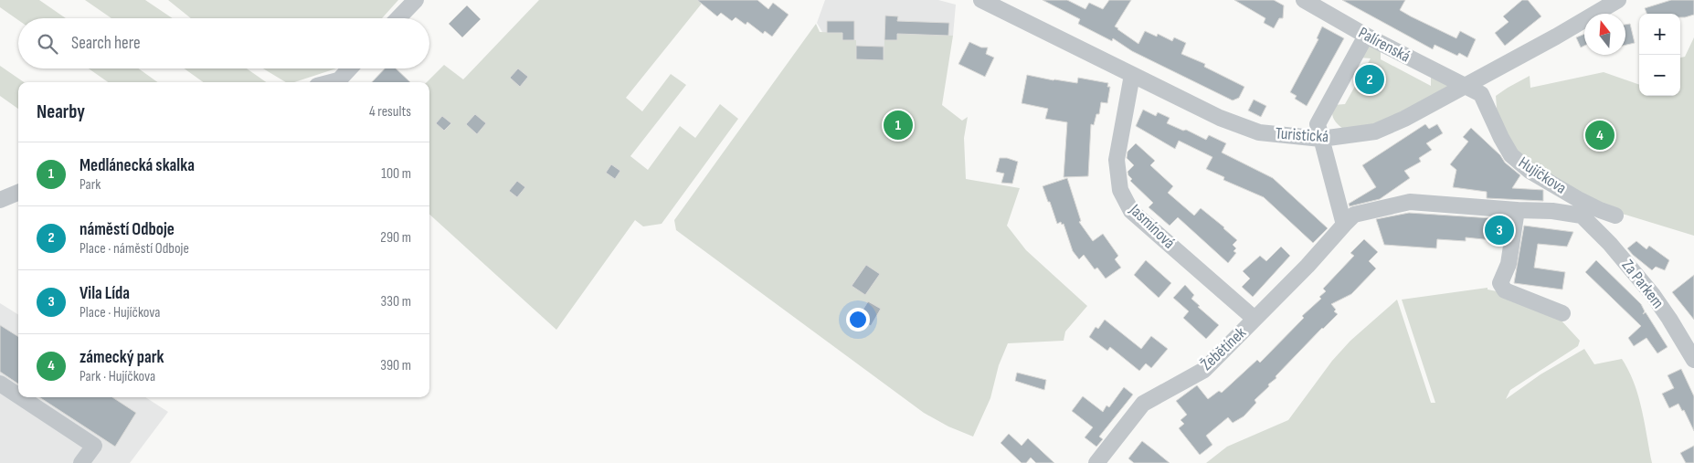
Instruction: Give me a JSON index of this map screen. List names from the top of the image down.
{
  "streets": {
    "street": [
      "Palírenská",
      "Turistická",
      "Hujíčkova",
      "Jasmínová",
      "Za Parkem",
      "Žebětínek"
    ]
  },
  "crossings": [
    ["Palírenská", "Turistická"],
    ["Palírenská", "Hujíčkova"],
    ["Turistická", "Hujíčkova"],
    ["Turistická", "Jasmínová"],
    ["Hujíčkova", "Za Parkem"],
    ["Hujíčkova", "Žebětínek"],
    ["Jasmínová", "Žebětínek"]
  ],
  "north": "top",
  "page": {
    "map_buttons": ["+", "−"],
    "search": "Search here",
    "pins": [
      "2",
      "1",
      "4",
      "3"
    ],
    "heading": ["Nearby", "4 results"],
    "list": [
      {
        "mark": "1",
        "name": "Medlánecká skalka",
        "note": "Park",
        "value": "100 m"
      },
      {
        "mark": "2",
        "name": "náměstí Odboje",
        "note": "Place · náměstí Odboje",
        "value": "290 m"
      },
      {
        "mark": "3",
        "name": "Vila Lída",
        "note": "Place · Hujíčkova",
        "value": "330 m"
      },
      {
        "mark": "4",
        "name": "zámecký park",
        "note": "Park · Hujíčkova",
        "value": "390 m"
      }
    ]
  }
}
